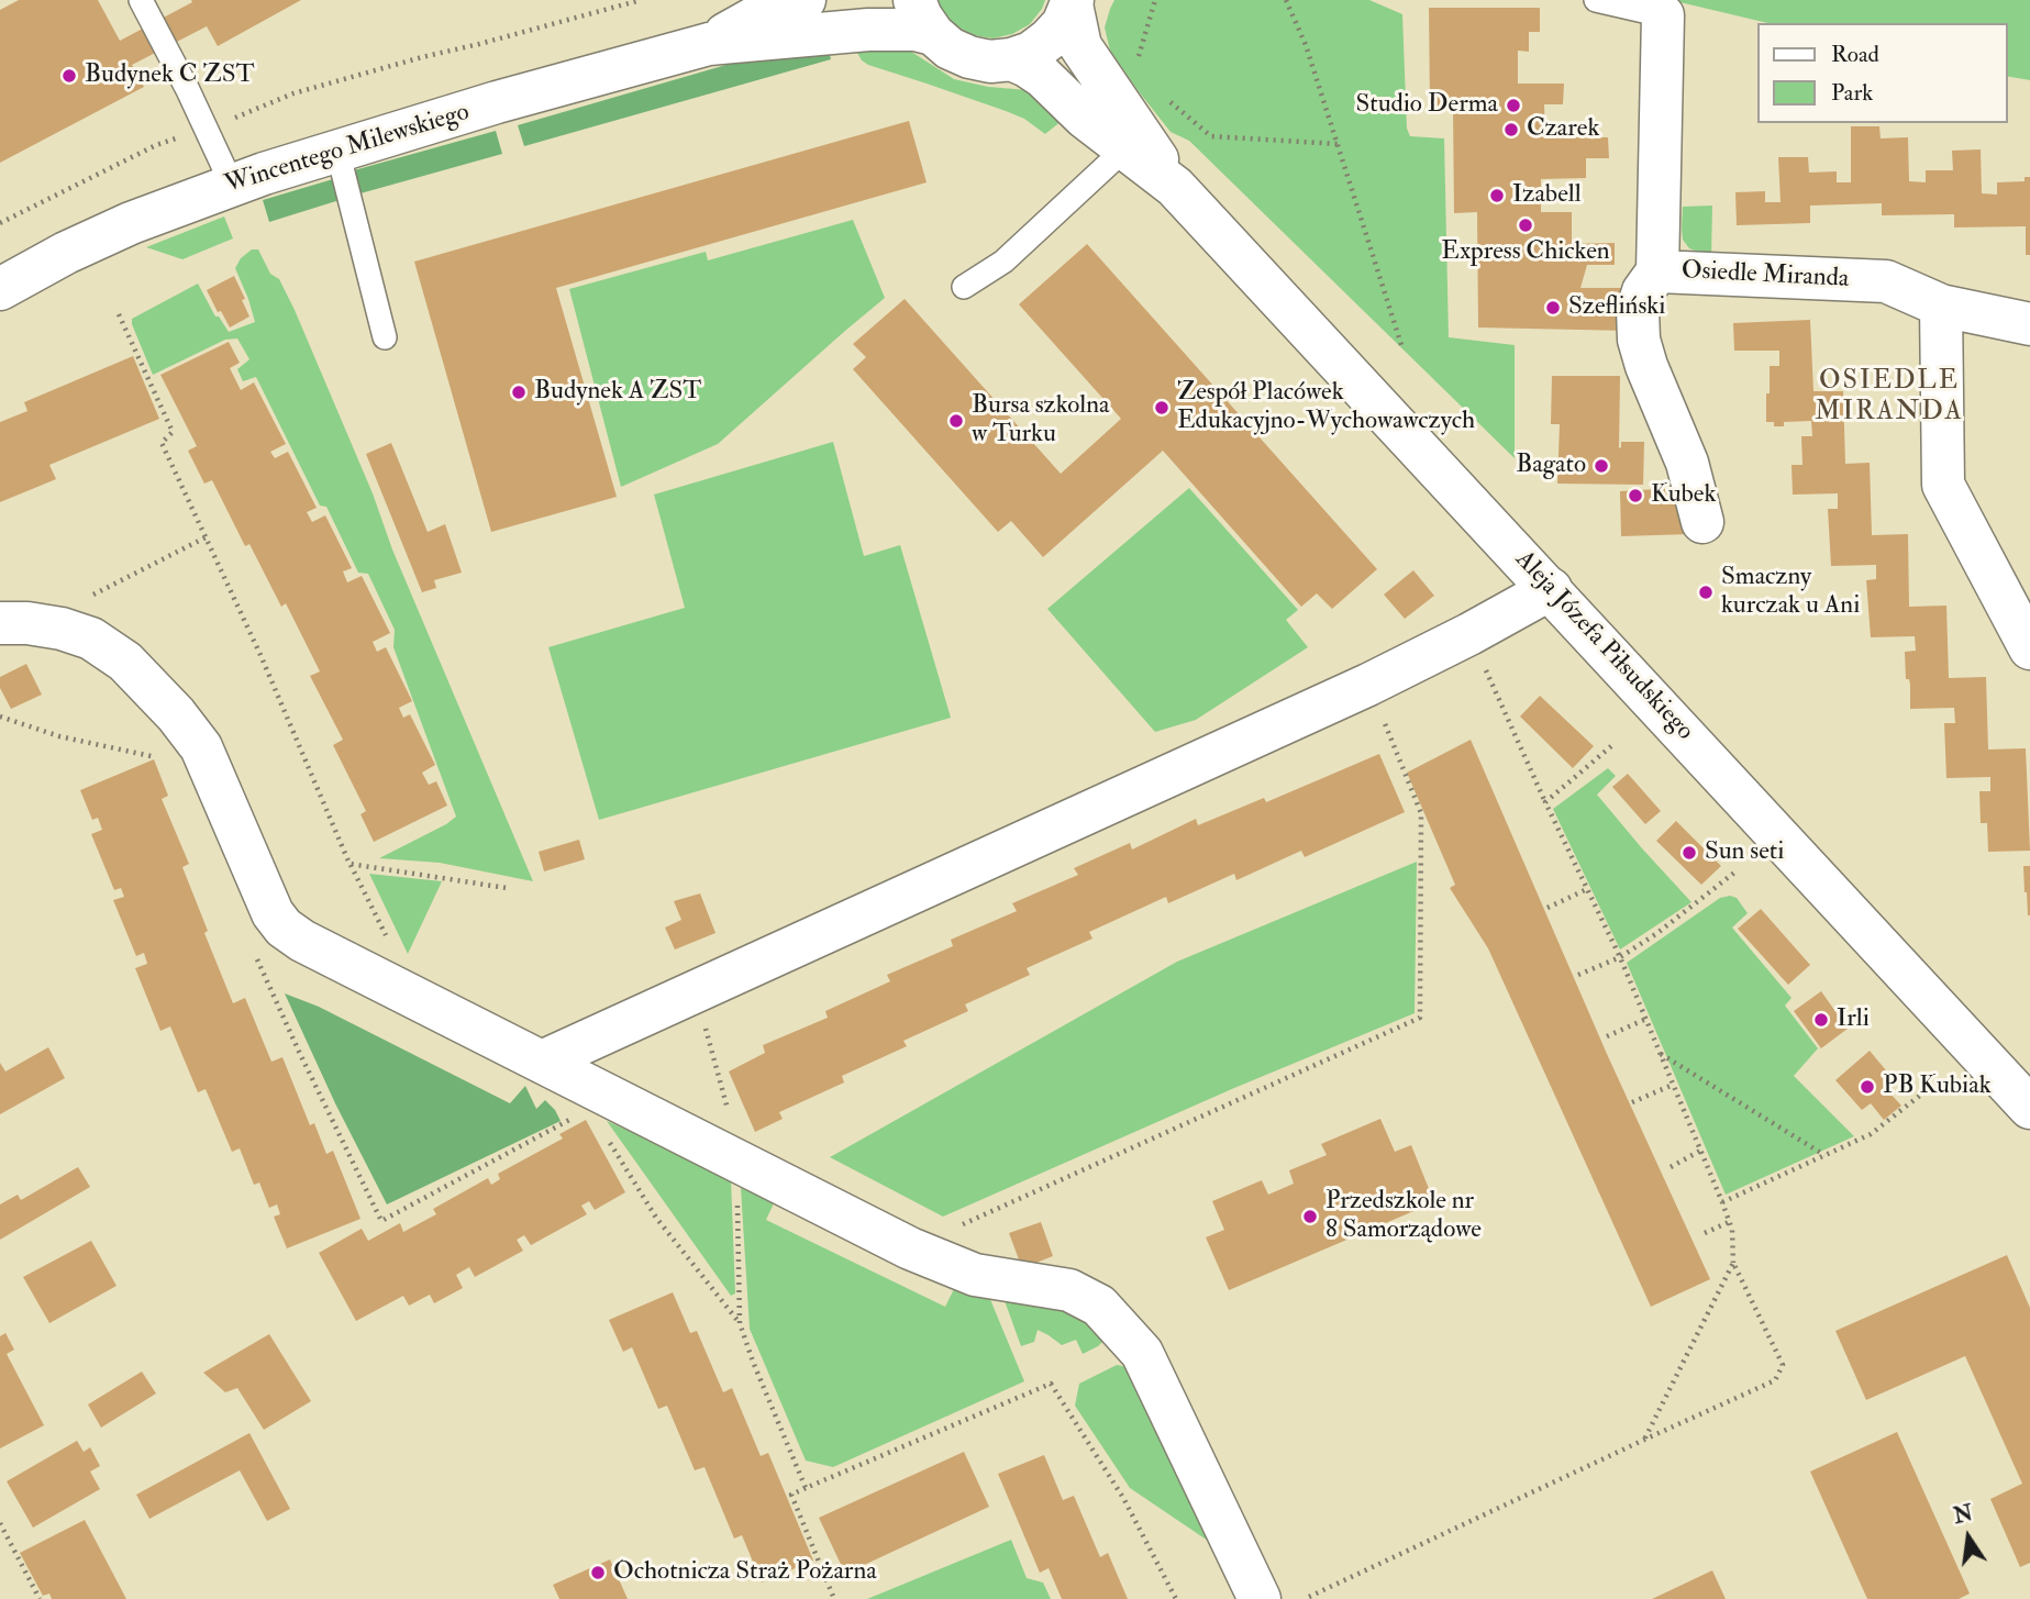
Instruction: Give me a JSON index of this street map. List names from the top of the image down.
{
  "streets": {
    "street": ["Wincentego Milewskiego", "Osiedle Miranda", "Aleja Józefa Piłsudskiego"]
  },
  "districts": ["OSIEDLE MIRANDA"],
  "places": [
    "Budynek C ZST",
    "Studio Derma",
    "Czarek",
    "Izabell",
    "Express Chicken",
    "Szefliński",
    "Budynek A ZST",
    "Zespół Placówek Edukacyjno-Wychowawczych",
    "Bursa szkolna w Turku",
    "Bagato",
    "Kubek",
    "Smaczny kurczak u Ani",
    "Sun seti",
    "Irli",
    "PB Kubiak",
    "Przedszkole nr 8 Samorządowe",
    "Ochotnicza Straż Pożarna"
  ],
  "legend": ["Road", "Park"],
  "north": "top"
}
